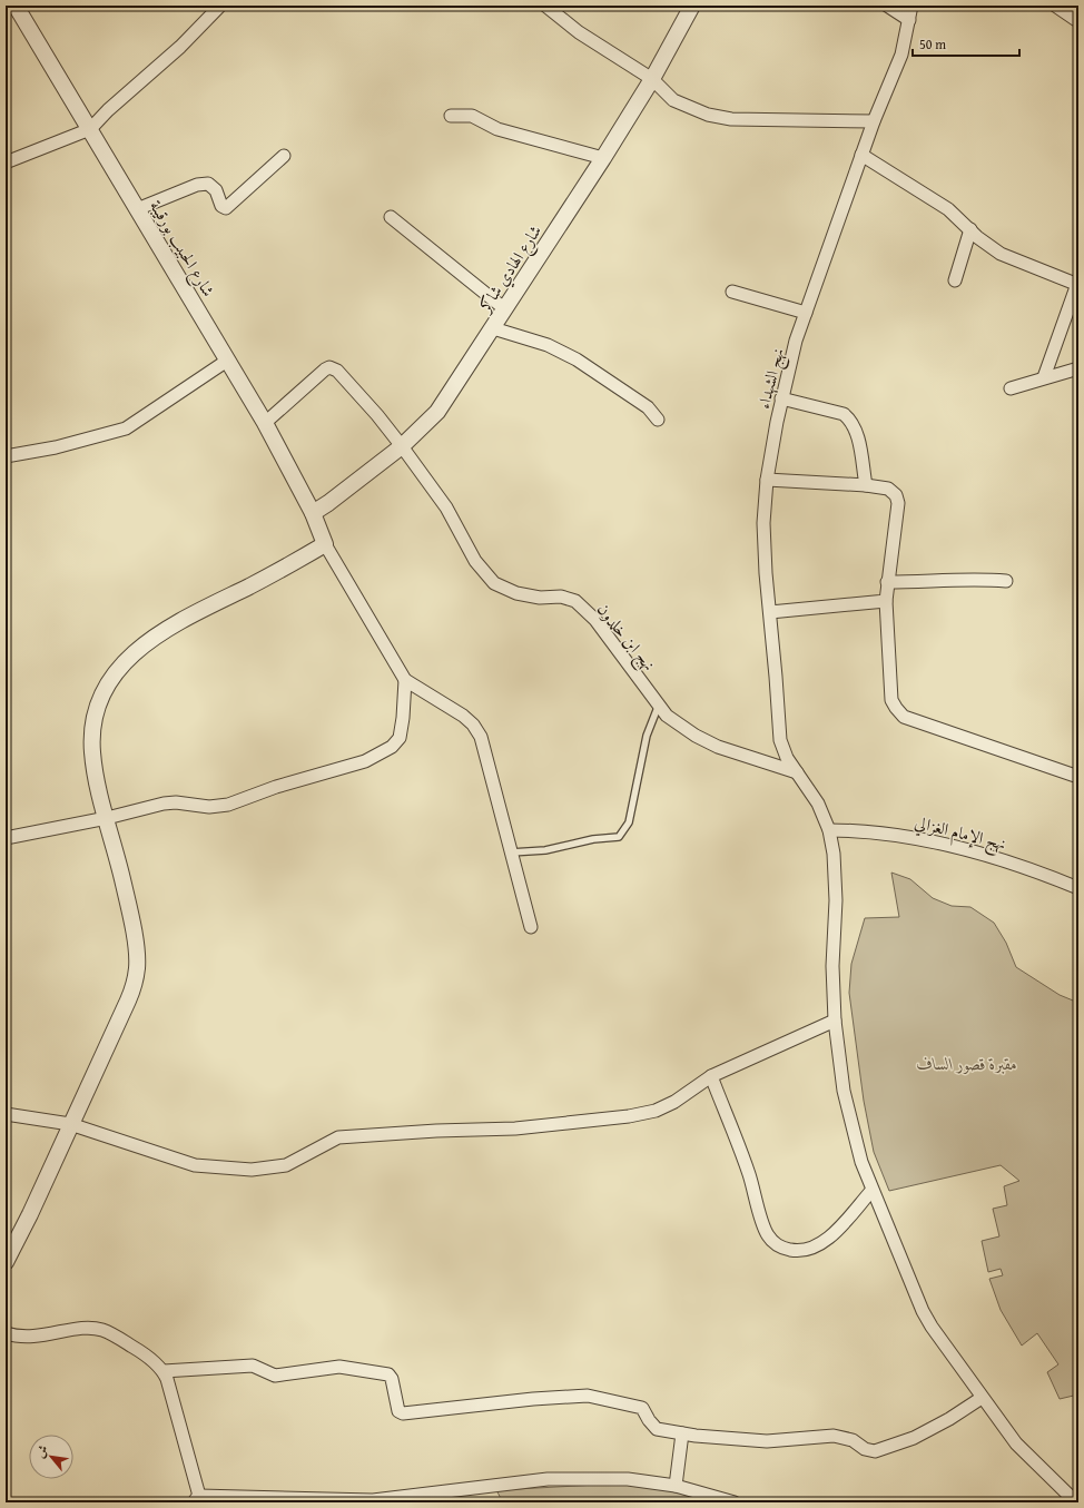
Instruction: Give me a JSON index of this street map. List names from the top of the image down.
{
  "streets": {
    "street": [
      "شارع الحبيب بورقيبة",
      "شارع الهادي شاكر",
      "نهج الشهداء",
      "نهج ابن خلدون",
      "نهج الإمام الغزالي"
    ]
  },
  "crossings": [
    ["شارع الحبيب بورقيبة", "شارع الهادي شاكر"],
    ["شارع الحبيب بورقيبة", "نهج ابن خلدون"],
    ["شارع الهادي شاكر", "نهج ابن خلدون"],
    ["نهج الشهداء", "نهج ابن خلدون"],
    ["نهج الشهداء", "نهج الإمام الغزالي"]
  ],
  "parks": ["مقبرة قصور الساف"],
  "scale_bar": "50 m",
  "north": "top left"
}
